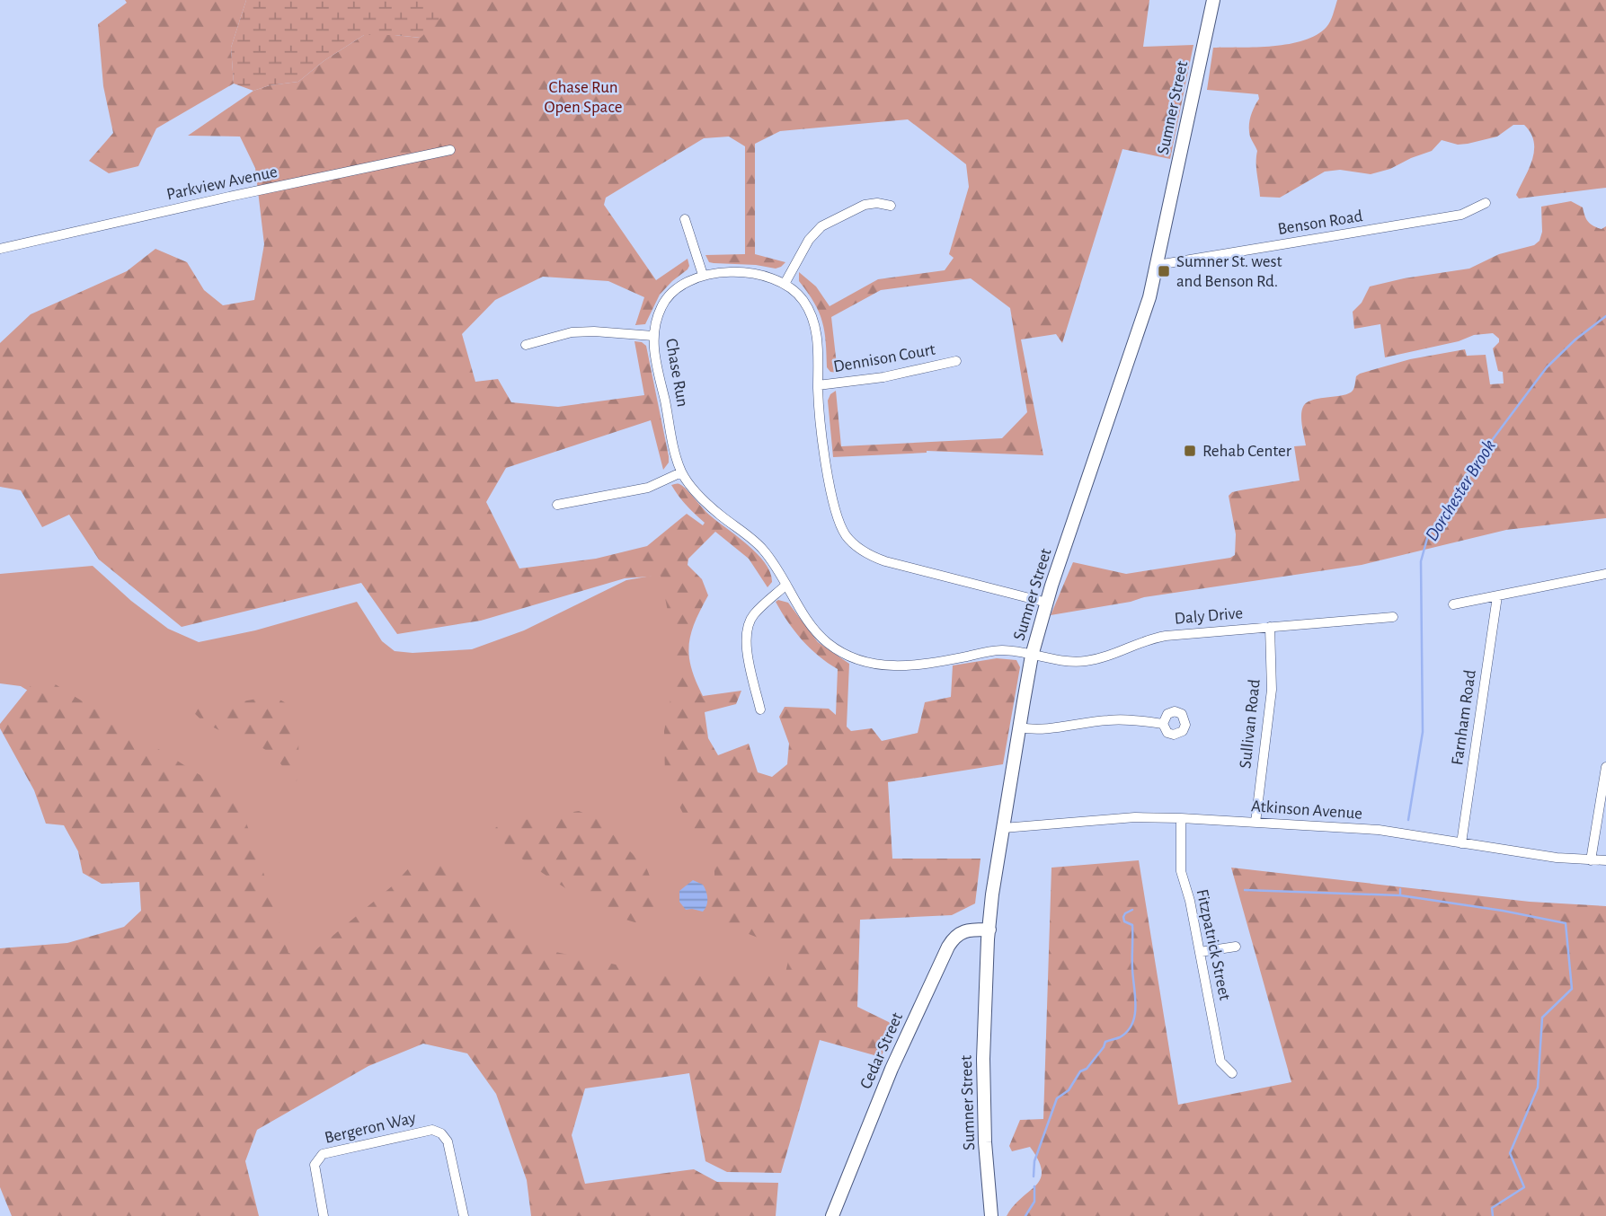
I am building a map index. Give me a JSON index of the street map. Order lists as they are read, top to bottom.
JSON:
{
  "streets": {
    "main road": ["Sumner Street", "Cedar Street"],
    "street": [
      "Parkview Avenue",
      "Benson Road",
      "Dennison Court",
      "Chase Run",
      "Daly Drive",
      "Farnham Road",
      "Sullivan Road",
      "Atkinson Avenue",
      "Fitzpatrick Street",
      "Bergeron Way"
    ]
  },
  "crossings": [
    ["Sumner Street", "Benson Road"],
    ["Sumner Street", "Chase Run"],
    ["Sumner Street", "Daly Drive"],
    ["Sumner Street", "Atkinson Avenue"],
    ["Sumner Street", "Cedar Street"],
    ["Dennison Court", "Chase Run"],
    ["Chase Run", "Daly Drive"],
    ["Daly Drive", "Sullivan Road"],
    ["Farnham Road", "Atkinson Avenue"],
    ["Sullivan Road", "Atkinson Avenue"],
    ["Atkinson Avenue", "Fitzpatrick Street"]
  ],
  "water": ["Dorchester Brook"],
  "parks": ["Chase Run Open Space"],
  "places": {
    "transit": ["Sumner St. west and Benson Rd.", "Rehab Center"]
  }
}
